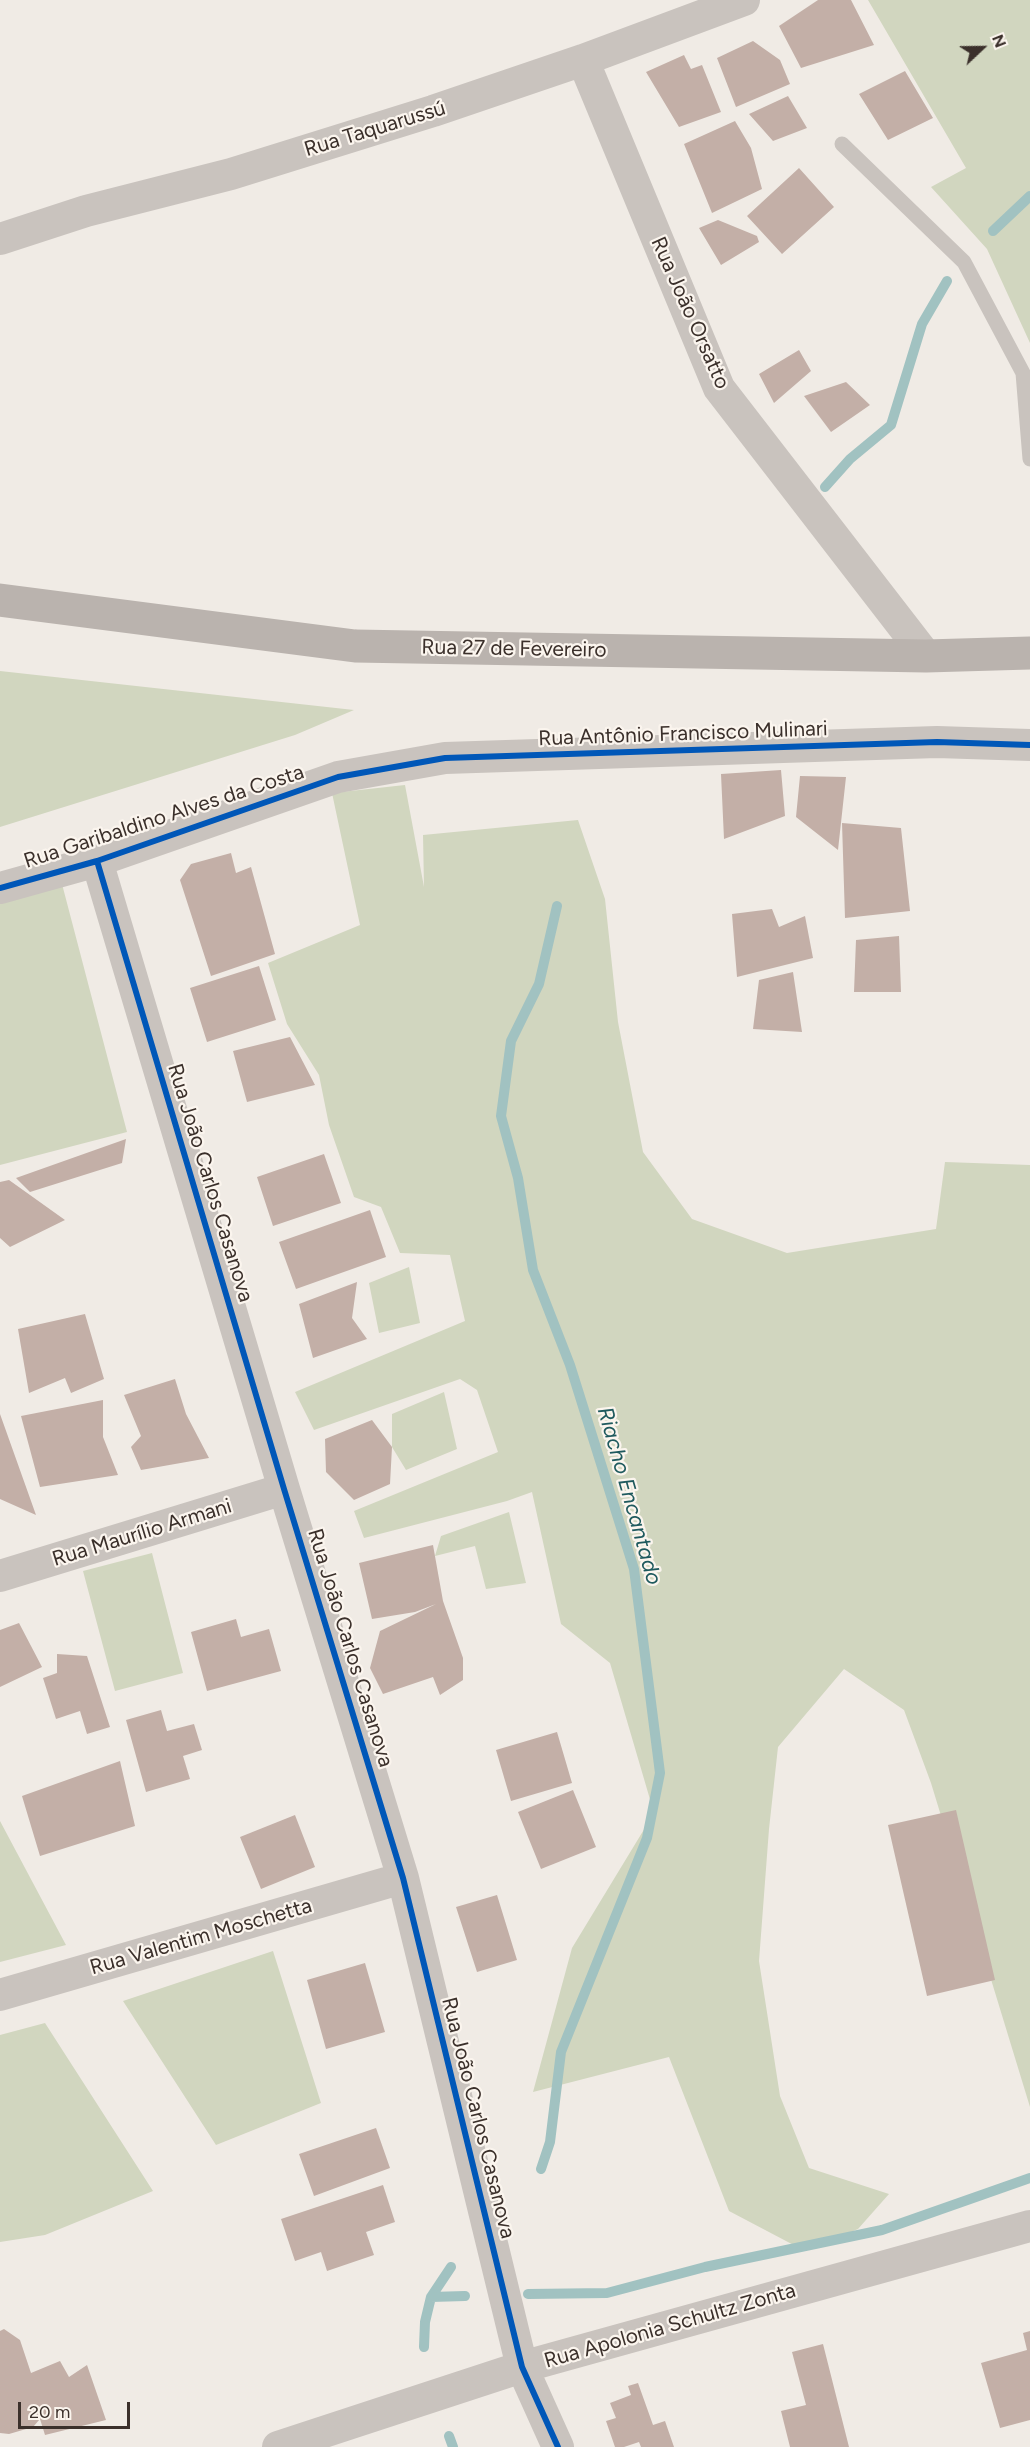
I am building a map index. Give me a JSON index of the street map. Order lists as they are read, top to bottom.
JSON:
{
  "streets": {
    "main road": ["Rua 27 de Fevereiro"],
    "street": [
      "Rua Taquarussú",
      "Rua João Orsatto",
      "Rua Antônio Francisco Mulinari",
      "Rua Garibaldino Alves da Costa",
      "Rua João Carlos Casanova",
      "Rua Maurílio Armani",
      "Rua Valentim Moschetta",
      "Rua Apolonia Schultz Zonta"
    ]
  },
  "crossings": [
    ["Rua Taquarussú", "Rua João Orsatto"],
    ["Rua João Orsatto", "Rua 27 de Fevereiro"],
    ["Rua Antônio Francisco Mulinari", "Rua Garibaldino Alves da Costa"],
    ["Rua Garibaldino Alves da Costa", "Rua João Carlos Casanova"],
    ["Rua João Carlos Casanova", "Rua Maurílio Armani"],
    ["Rua João Carlos Casanova", "Rua Valentim Moschetta"],
    ["Rua João Carlos Casanova", "Rua Apolonia Schultz Zonta"]
  ],
  "water": ["Riacho Encantado"],
  "scale_bar": "20 m",
  "north": "right"
}
